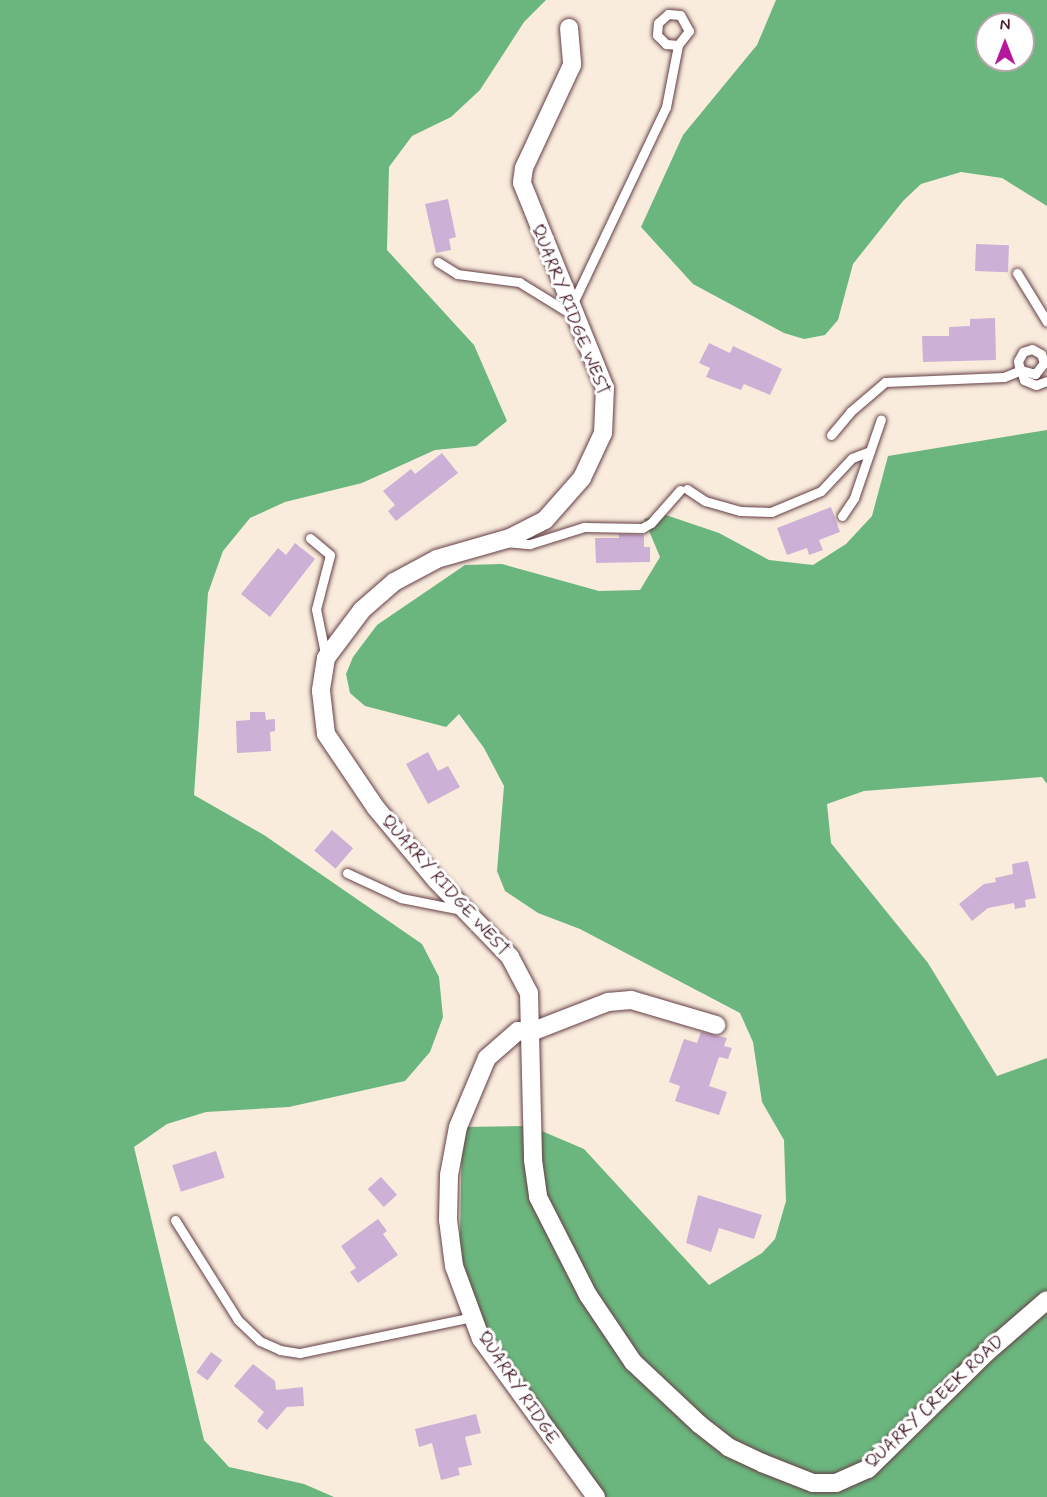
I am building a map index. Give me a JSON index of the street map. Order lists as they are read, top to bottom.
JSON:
{
  "streets": {
    "street": ["QUARRY RIDGE WEST", "QUARRY RIDGE", "QUARRY CREEK ROAD"]
  },
  "crossings": [
    ["QUARRY RIDGE WEST", "QUARRY RIDGE"],
    ["QUARRY RIDGE WEST", "QUARRY CREEK ROAD"],
    ["QUARRY RIDGE", "QUARRY CREEK ROAD"]
  ],
  "north": "top"
}
